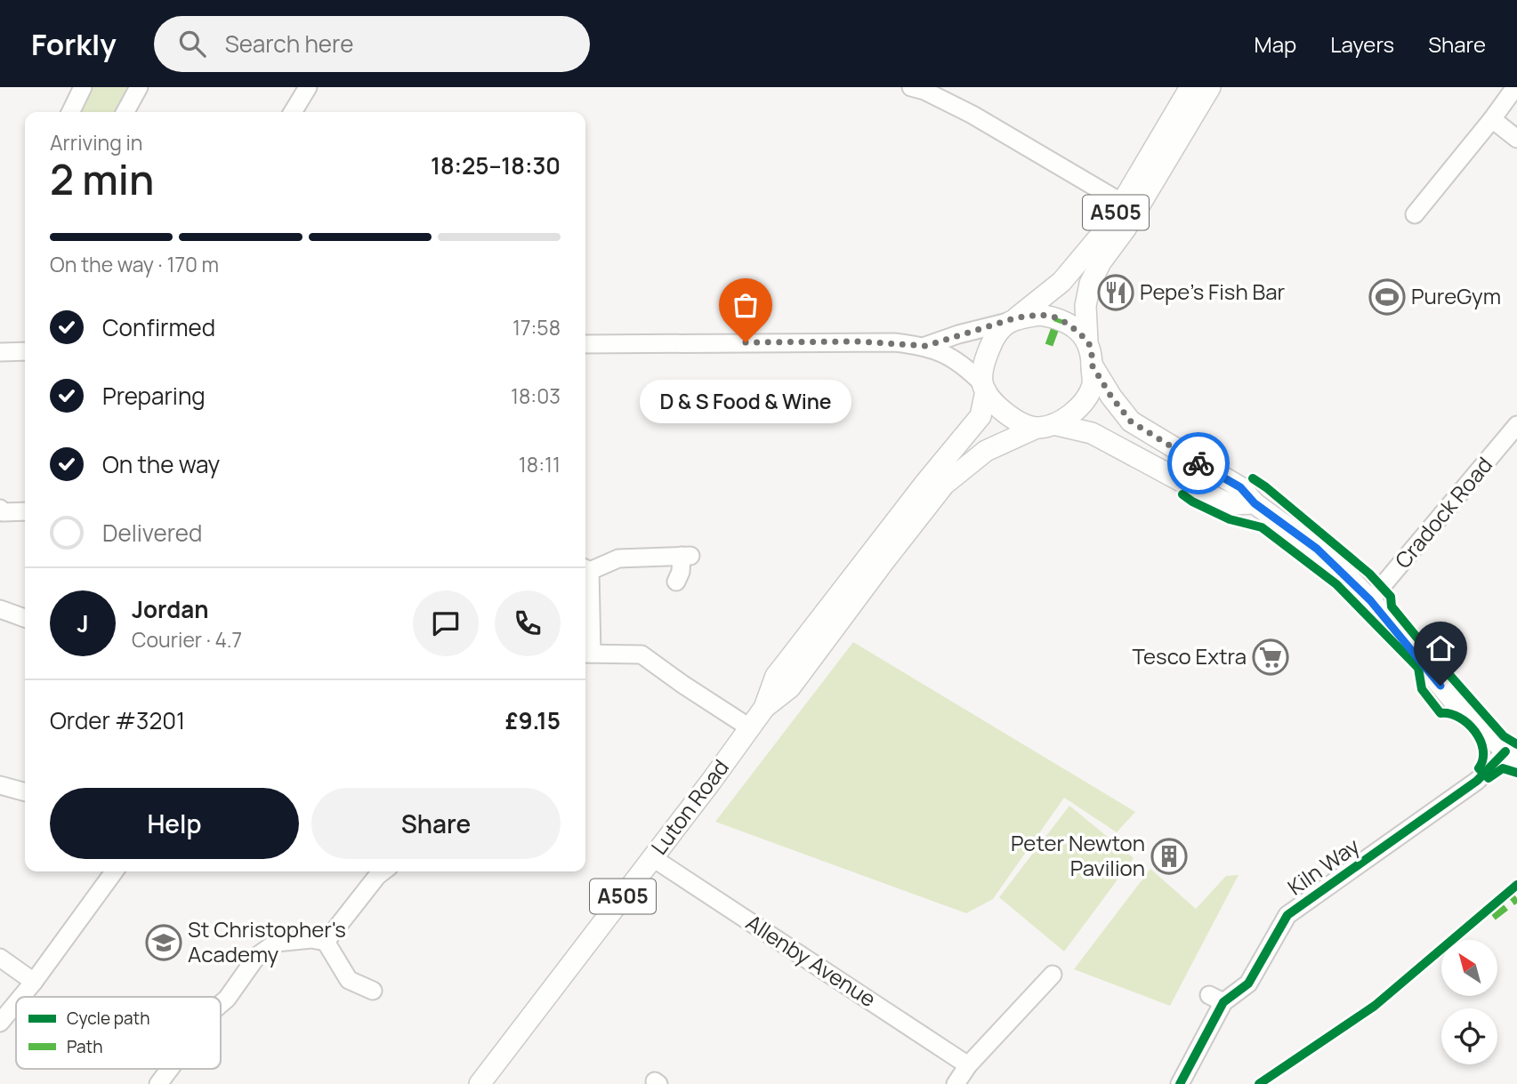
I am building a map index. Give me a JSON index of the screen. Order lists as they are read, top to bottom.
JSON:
{
  "streets": {
    "main road": ["A505", "Luton Road"],
    "street": ["Cradock Road", "Kiln Way", "Allenby Avenue"]
  },
  "crossings": [
    ["A505", "Luton Road"],
    ["Luton Road", "Allenby Avenue"]
  ],
  "places": {
    "restaurant": ["Pepe's Fish Bar"],
    "sports": ["PureGym"],
    "other": ["D & S Food & Wine"],
    "supermarket": ["Tesco Extra"],
    "building": ["Peter Newton Pavilion"],
    "school or university": ["St Christopher's Academy"]
  },
  "legend": ["Cycle path", "Path"],
  "north": "top left",
  "page": {
    "header": "Forkly",
    "search": "Search here",
    "nav": ["Map", "Layers", "Share"],
    "heading": ["2 min", "Arriving in", "18:25–18:30"],
    "panel": [
      "Jordan",
      "Courier · 4.7",
      "Order #3201",
      "£9.15"
    ],
    "bar": "On the way · 170 m",
    "list": [
      ["Confirmed", "17:58"],
      ["Preparing", "18:03"],
      ["On the way", "18:11"],
      "Delivered"
    ],
    "bubble": "D & S Food & Wine",
    "round": "J",
    "buttons": ["Help", "Share"]
  }
}
